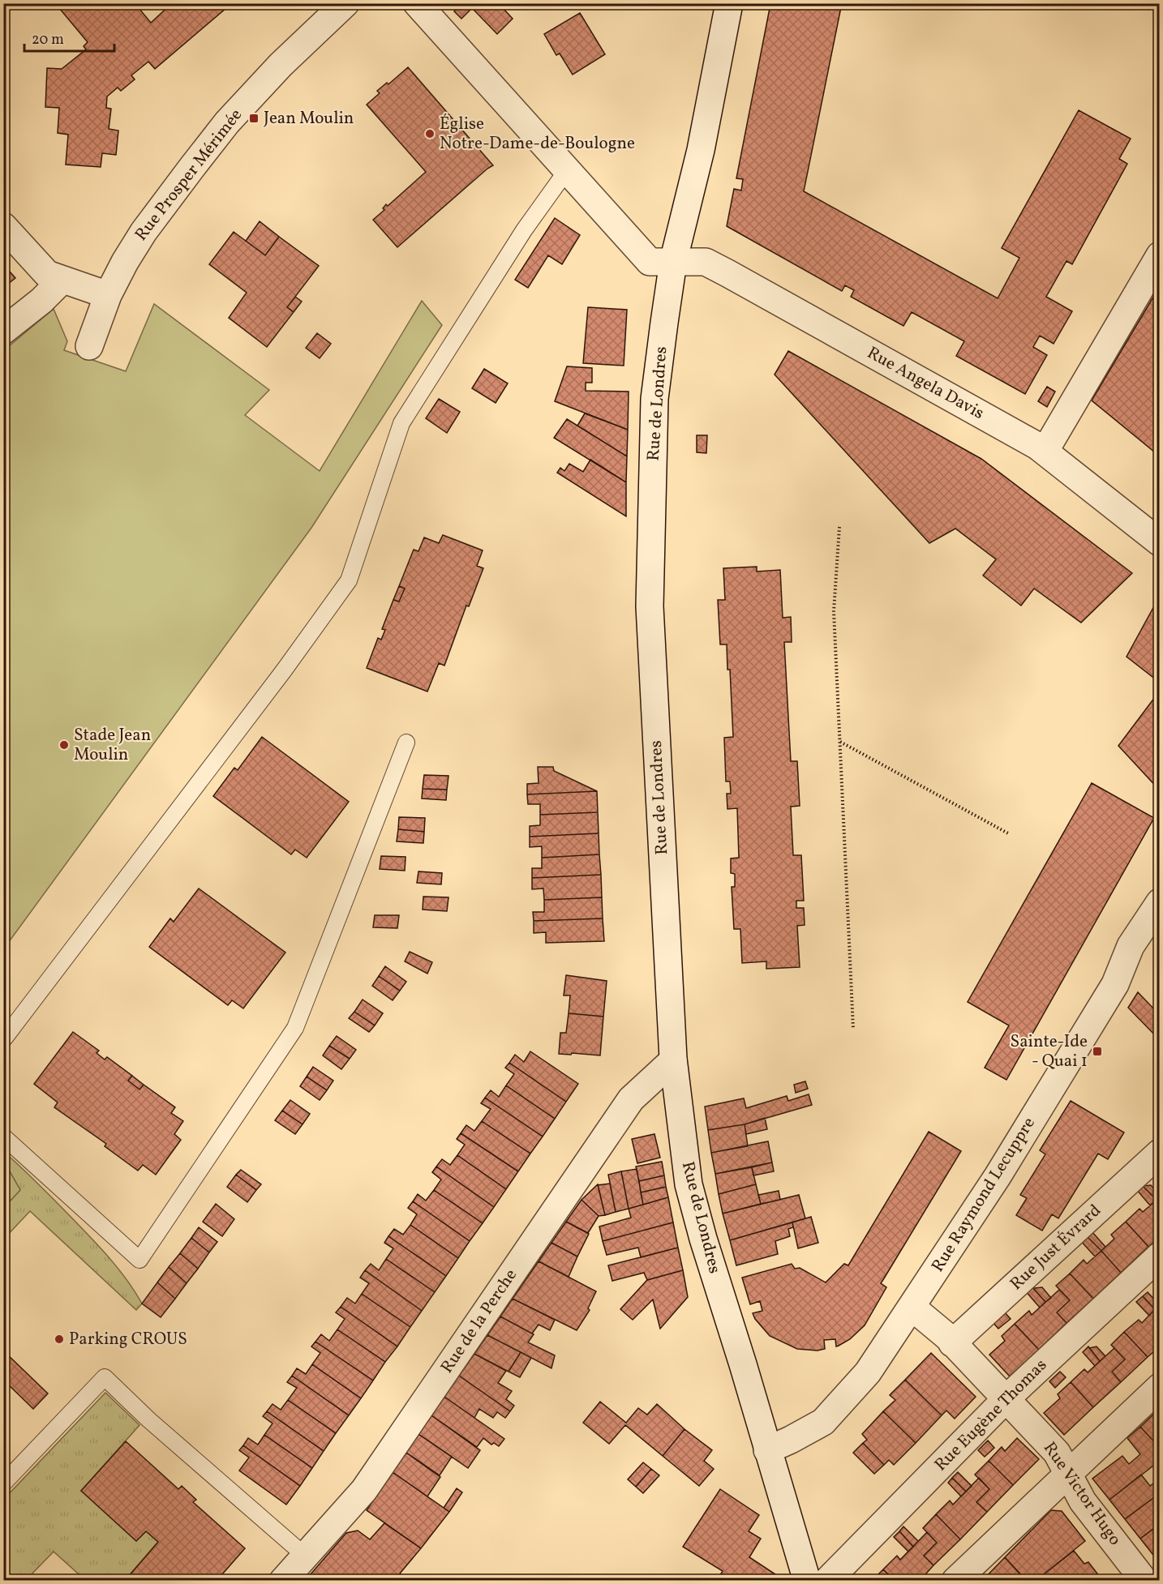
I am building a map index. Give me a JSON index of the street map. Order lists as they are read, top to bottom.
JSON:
{
  "streets": {
    "street": [
      "Rue Prosper Mérimée",
      "Rue Angela Davis",
      "Rue de Londres",
      "Rue Raymond Lecuppre",
      "Rue Just Évrard",
      "Rue de la Perche",
      "Rue Eugène Thomas",
      "Rue Victor Hugo"
    ]
  },
  "crossings": [
    ["Rue Angela Davis", "Rue de Londres"],
    ["Rue de Londres", "Rue Raymond Lecuppre"],
    ["Rue de Londres", "Rue de la Perche"],
    ["Rue Raymond Lecuppre", "Rue Victor Hugo"],
    ["Rue Just Évrard", "Rue Victor Hugo"],
    ["Rue Eugène Thomas", "Rue Victor Hugo"]
  ],
  "places": {
    "transit": ["Jean Moulin", "Sainte-Ide - Quai 1"],
    "other": ["Église Notre-Dame-de-Boulogne", "Stade Jean Moulin", "Parking CROUS"]
  },
  "scale_bar": "20 m"
}
